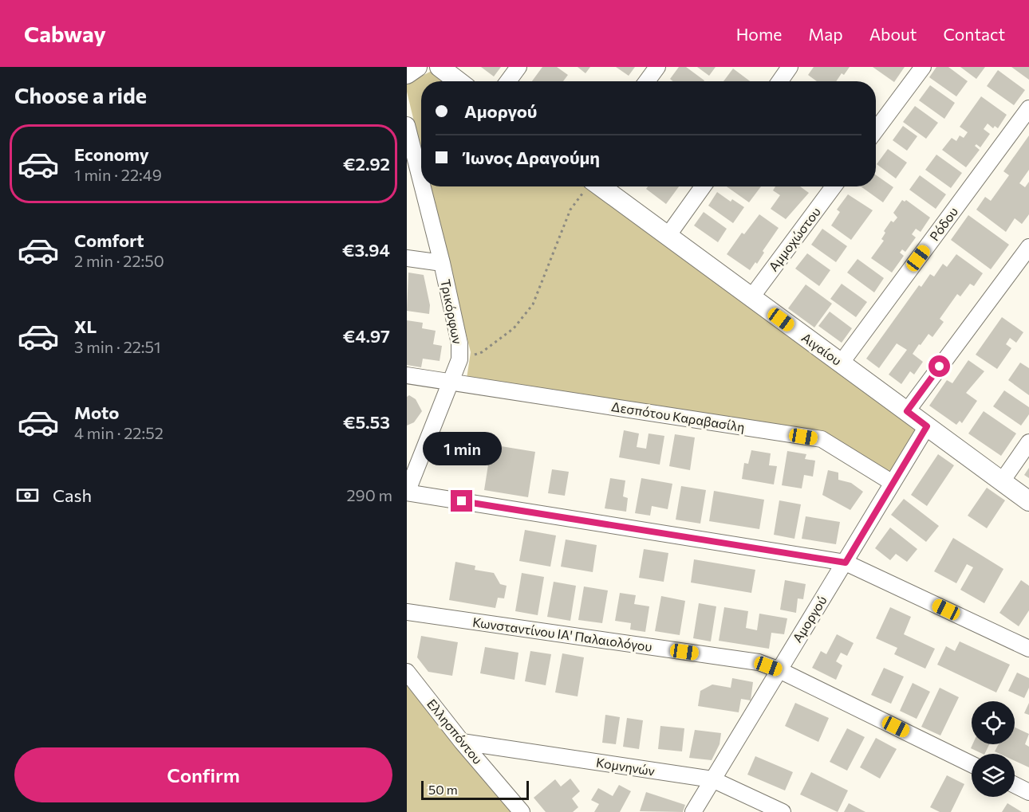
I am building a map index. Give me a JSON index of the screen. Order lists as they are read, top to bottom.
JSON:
{
  "streets": {
    "street": [
      "Ρόδου",
      "Αμμοχώστου",
      "Τρικόρφων",
      "Αιγαίου",
      "Δεσπότου Καραβασίλη",
      "Αμοργού",
      "Κωνσταντίνου ΙΑ' Παλαιολόγου",
      "Ελλησπόντου",
      "Κοµνηνών"
    ]
  },
  "crossings": [
    ["Ρόδου", "Αιγαίου"],
    ["Αμμοχώστου", "Αιγαίου"],
    ["Τρικόρφων", "Δεσπότου Καραβασίλη"],
    ["Αιγαίου", "Αμοργού"],
    ["Δεσπότου Καραβασίλη", "Αμοργού"],
    ["Αμοργού", "Κωνσταντίνου ΙΑ' Παλαιολόγου"],
    ["Αμοργού", "Κοµνηνών"],
    ["Ελλησπόντου", "Κοµνηνών"]
  ],
  "scale_bar": "50 m",
  "page": {
    "header": "Cabway",
    "nav": [
      "Home",
      "Map",
      "About",
      "Contact"
    ],
    "heading": "Choose a ride",
    "banner": ["Αμοργού", "Ίωνος Δραγούμη"],
    "list": [
      {
        "name": "Economy",
        "note": "1 min · 22:49",
        "value": "€2.92"
      },
      {
        "name": "Comfort",
        "note": "2 min · 22:50",
        "value": "€3.94"
      },
      {
        "name": "XL",
        "note": "3 min · 22:51",
        "value": "€4.97"
      },
      {
        "name": "Moto",
        "note": "4 min · 22:52",
        "value": "€5.53"
      }
    ],
    "bubble": "1 min",
    "pay": ["Cash", "290 m"],
    "buttons": "Confirm",
    "scale": "50 m"
  }
}
